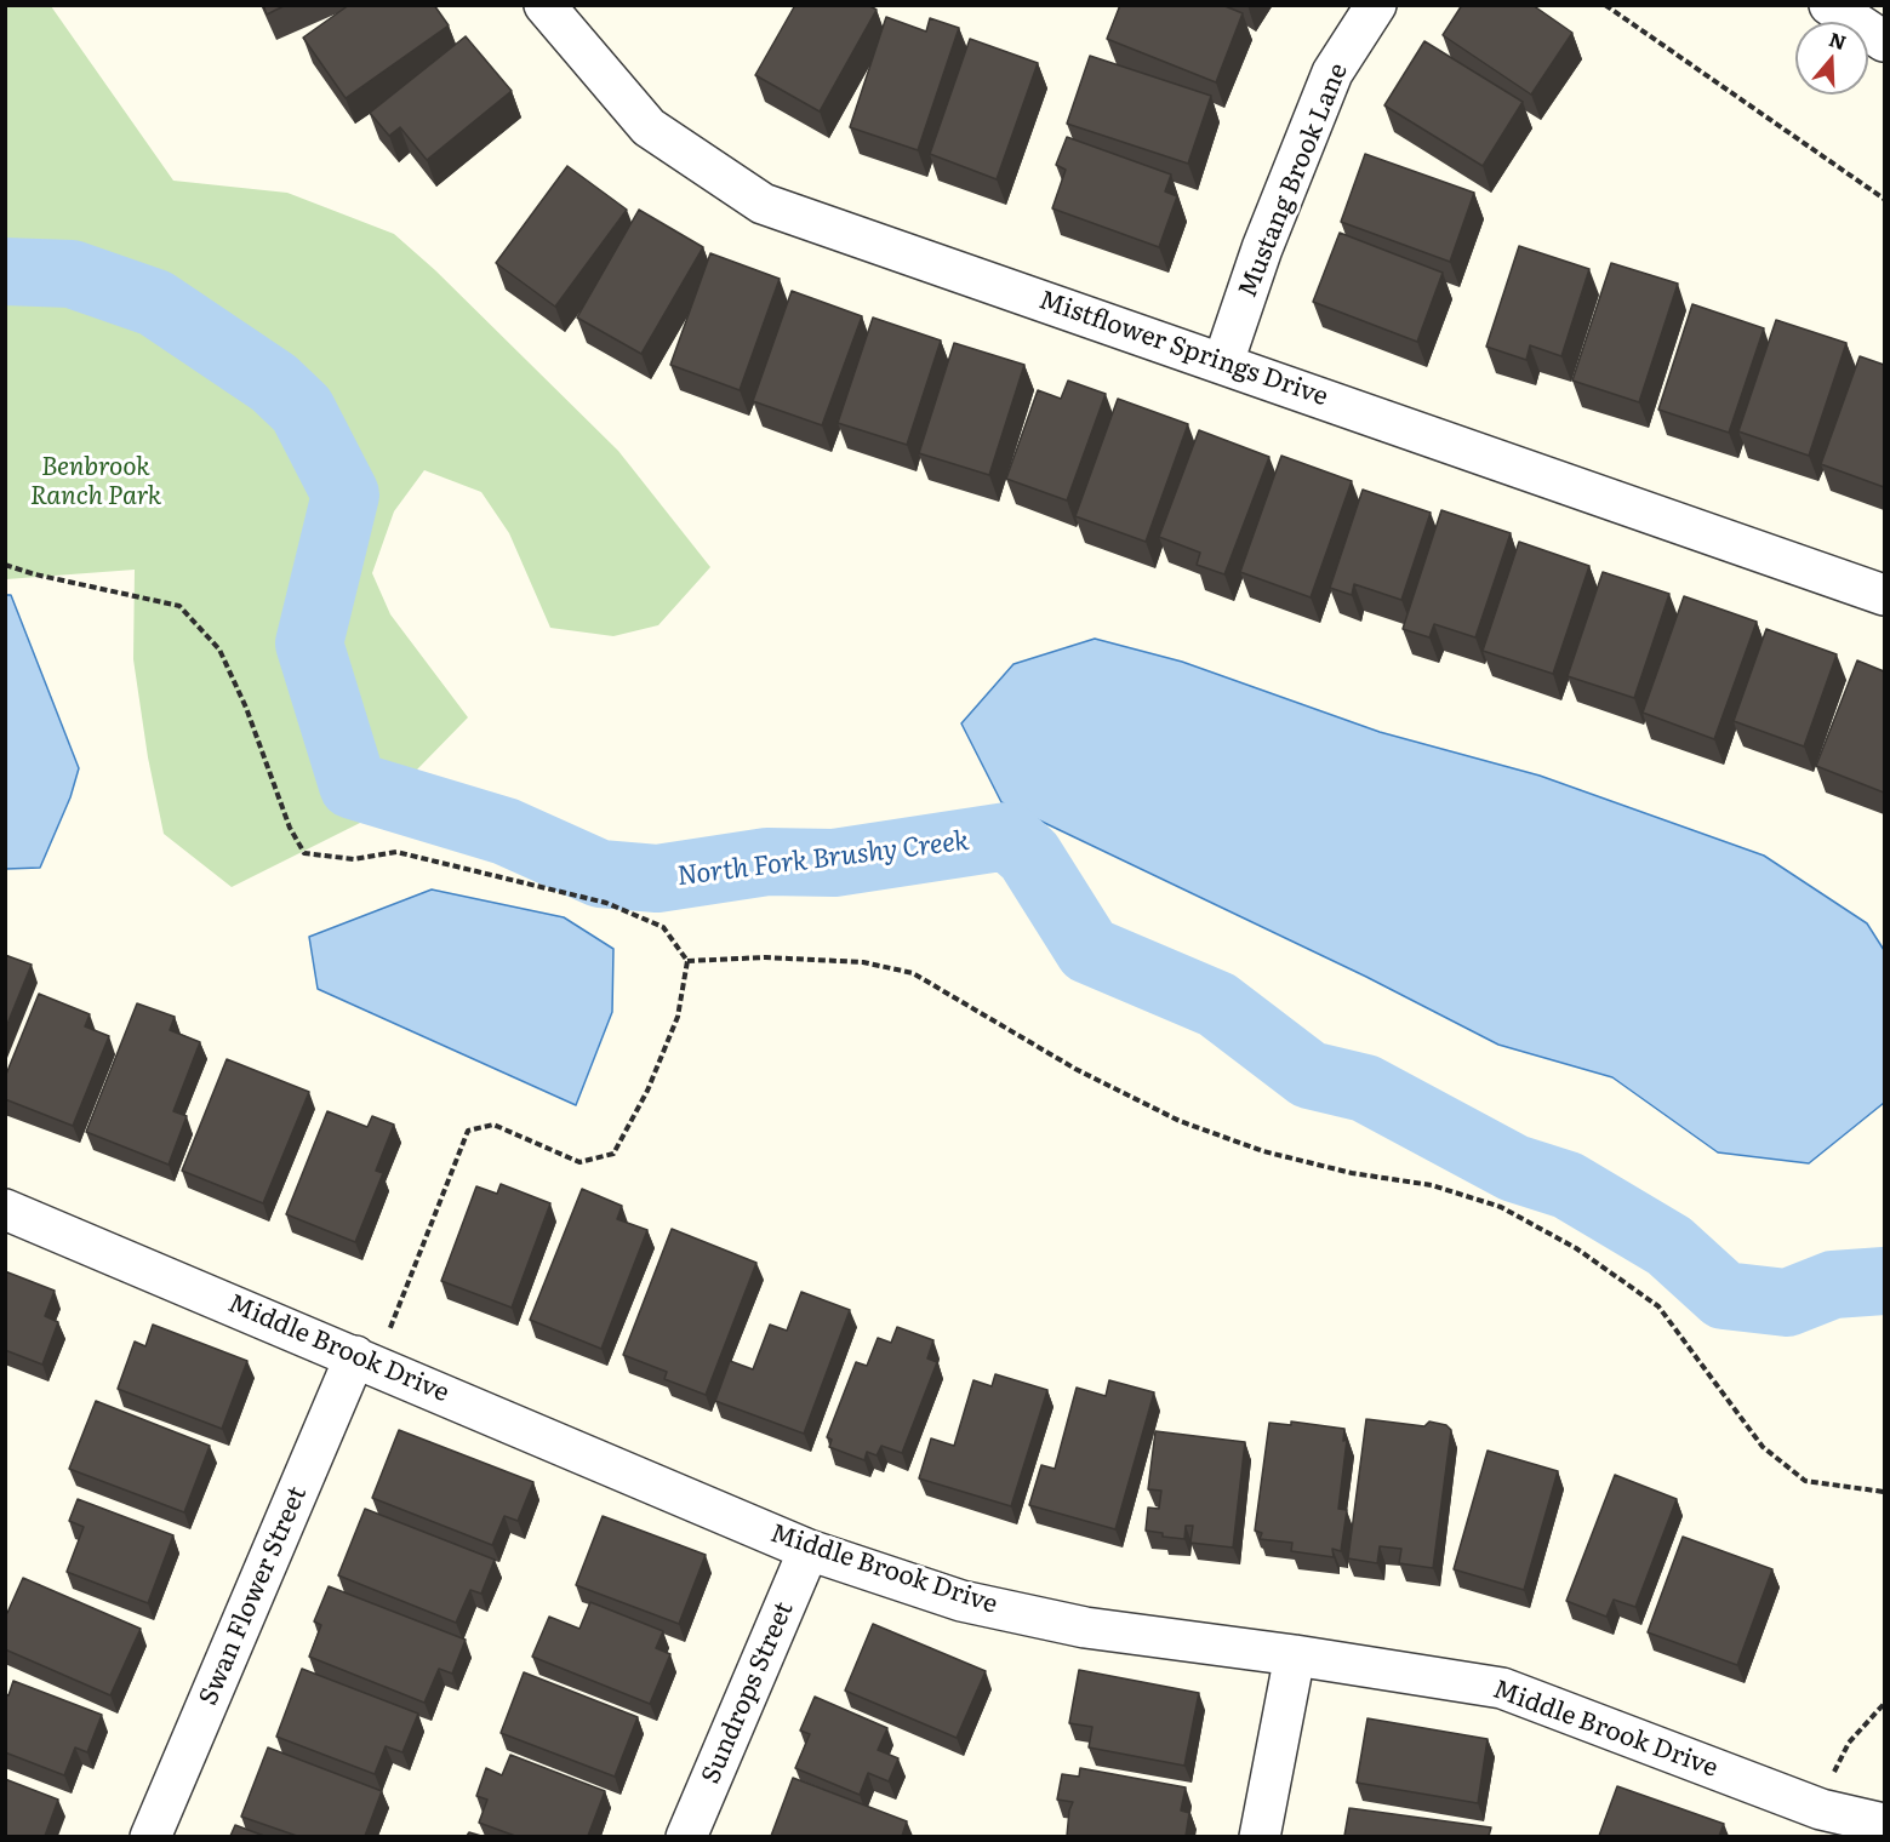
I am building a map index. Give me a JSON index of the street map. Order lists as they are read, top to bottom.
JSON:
{
  "streets": {
    "street": [
      "Mustang Brook Lane",
      "Mistflower Springs Drive",
      "Middle Brook Drive",
      "Swan Flower Street",
      "Sundrops Street"
    ]
  },
  "crossings": [
    ["Mustang Brook Lane", "Mistflower Springs Drive"],
    ["Middle Brook Drive", "Swan Flower Street"],
    ["Middle Brook Drive", "Sundrops Street"]
  ],
  "water": ["North Fork Brushy Creek"],
  "parks": ["Benbrook Ranch Park"],
  "north": "top"
}
